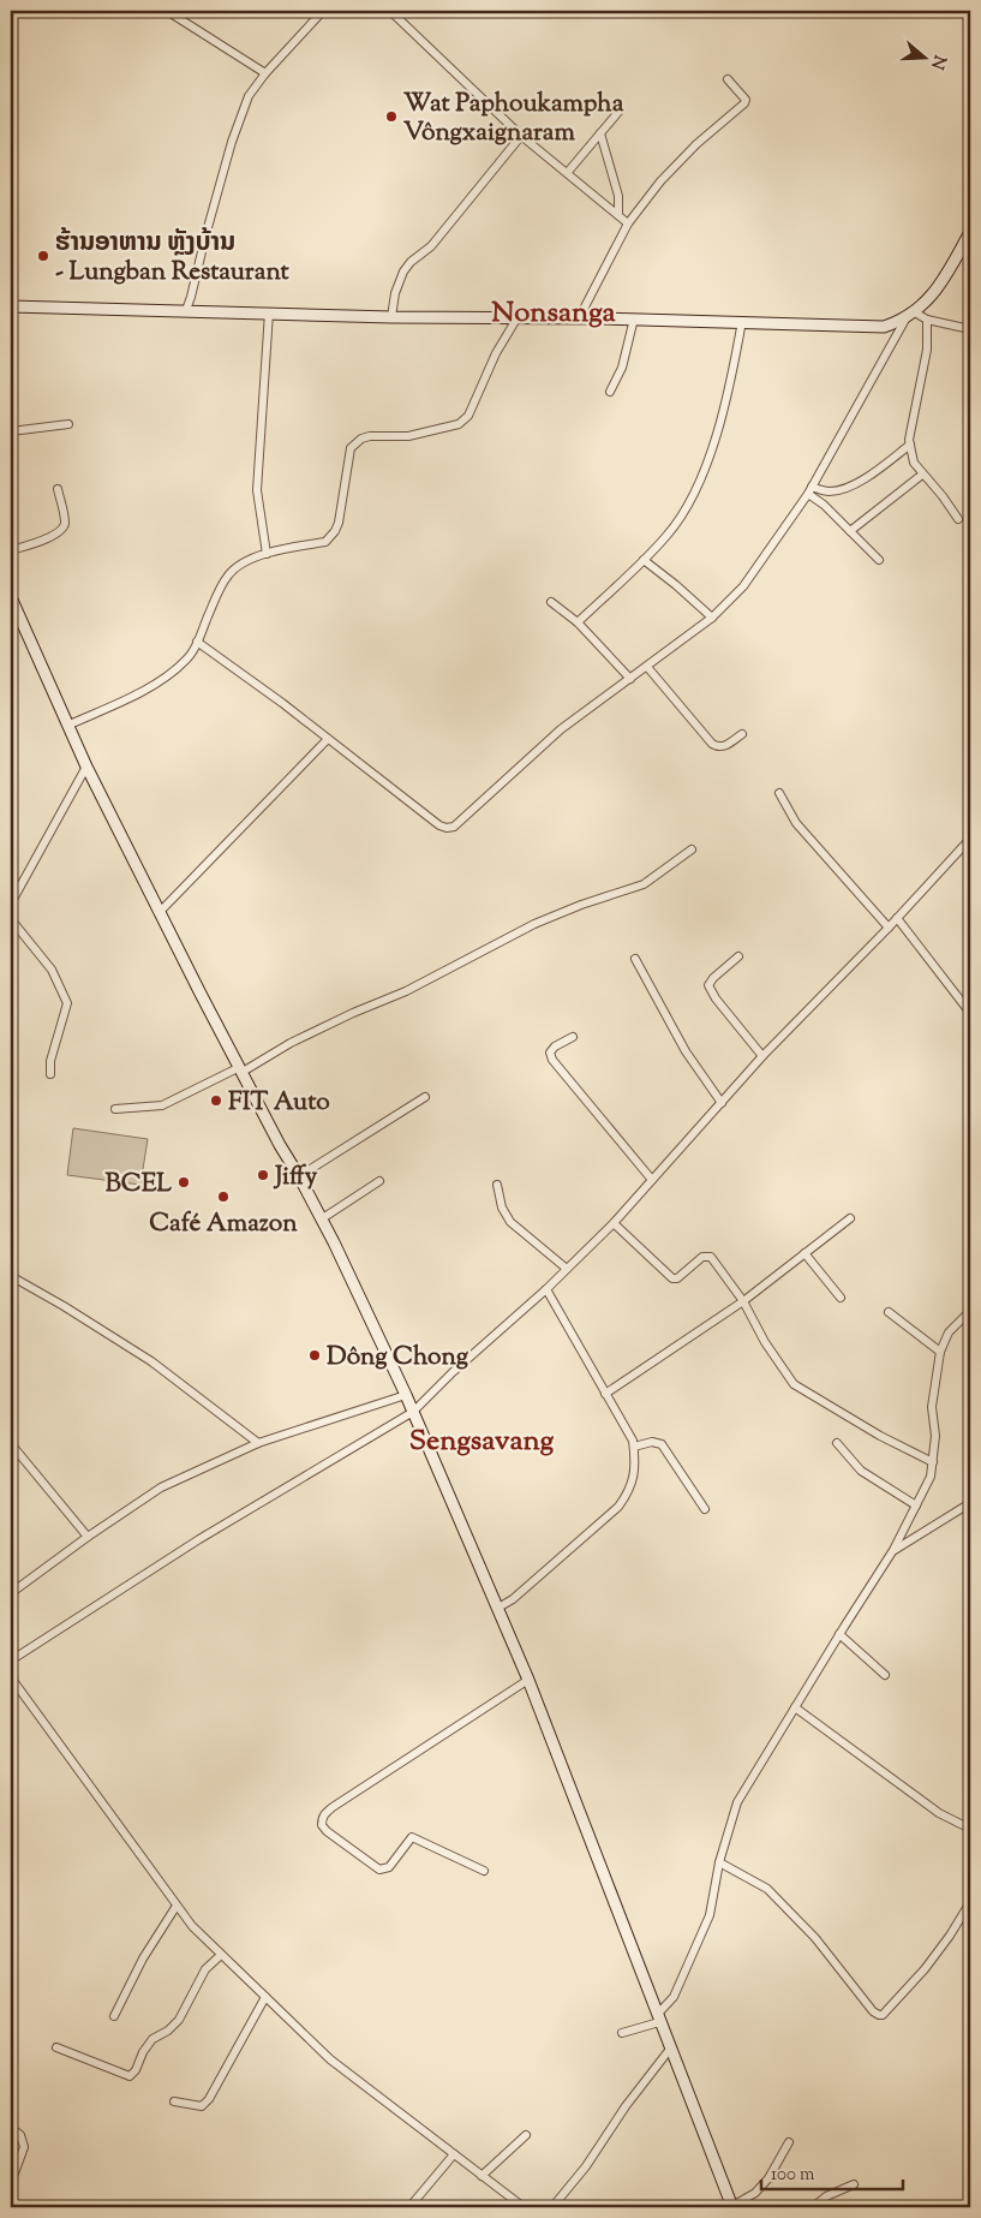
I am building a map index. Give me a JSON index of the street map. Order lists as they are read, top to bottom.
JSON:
{
  "districts": ["Nonsanga", "Sengsavang"],
  "places": [
    "Wat Paphoukampha Vôngxaignaram",
    "ຮ້ານອາຫານ ຫຼັງບ້ານ - Lungban Restaurant",
    "FIT Auto",
    "Jiffy",
    "BCEL",
    "Café Amazon",
    "Dông Chong"
  ],
  "scale_bar": "100 m",
  "north": "right"
}
